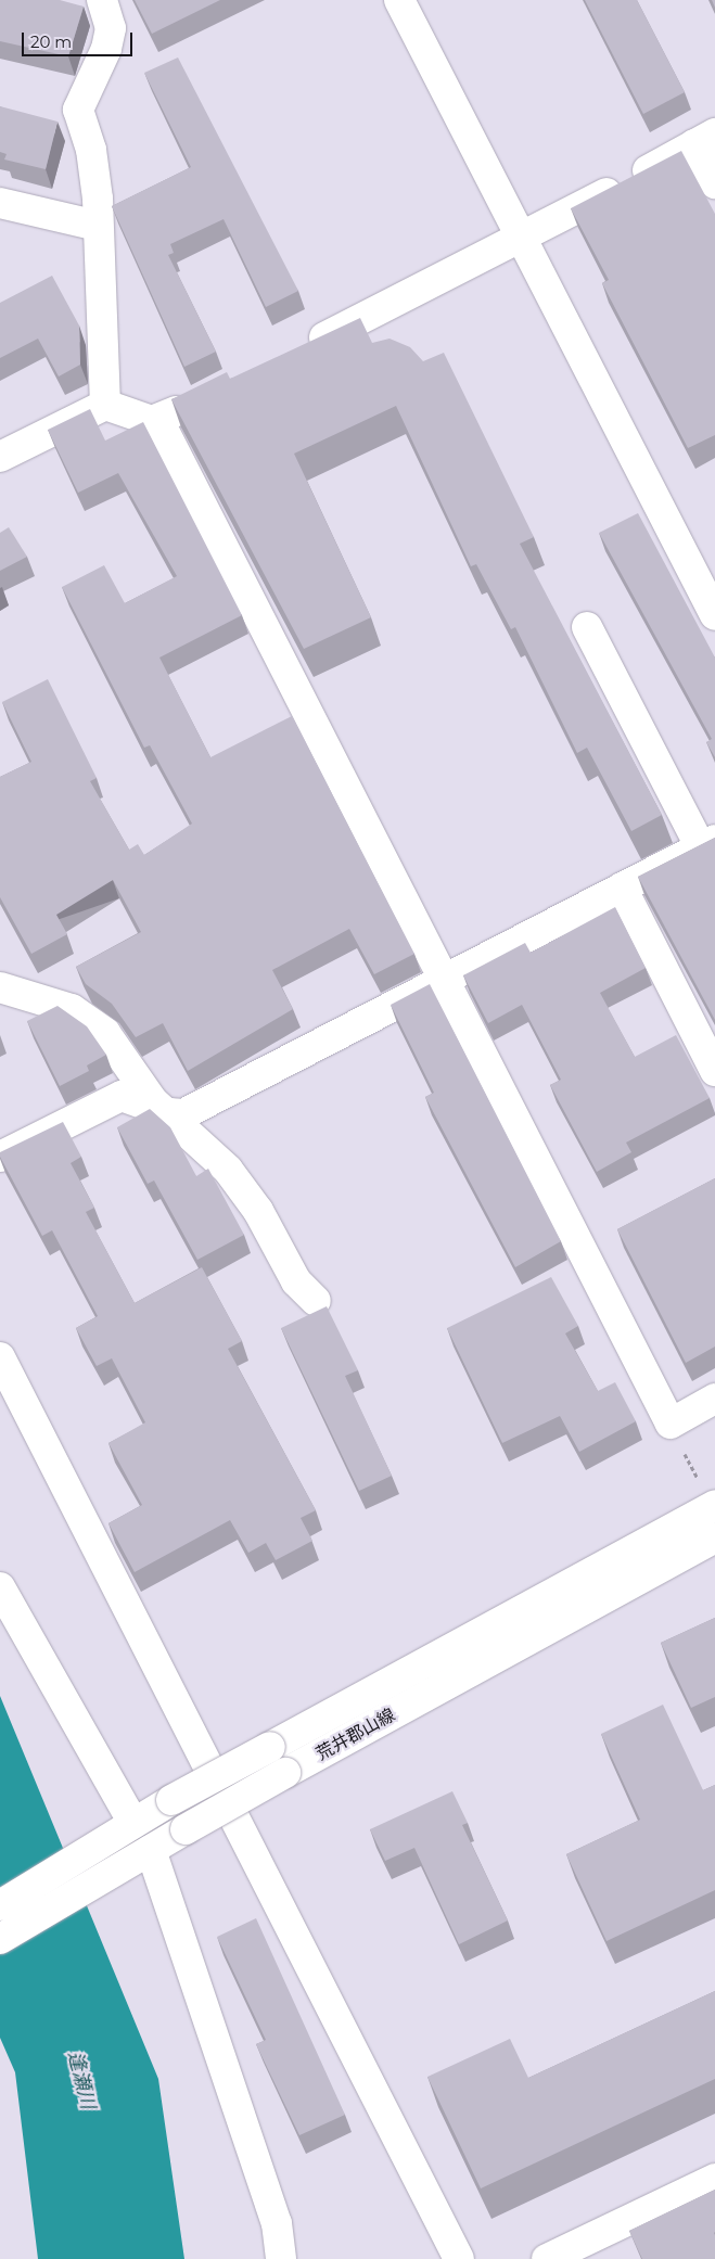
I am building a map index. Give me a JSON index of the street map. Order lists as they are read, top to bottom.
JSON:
{
  "streets": {
    "street": ["荒井郡山線"]
  },
  "water": ["逢瀬川"],
  "scale_bar": "20 m"
}
